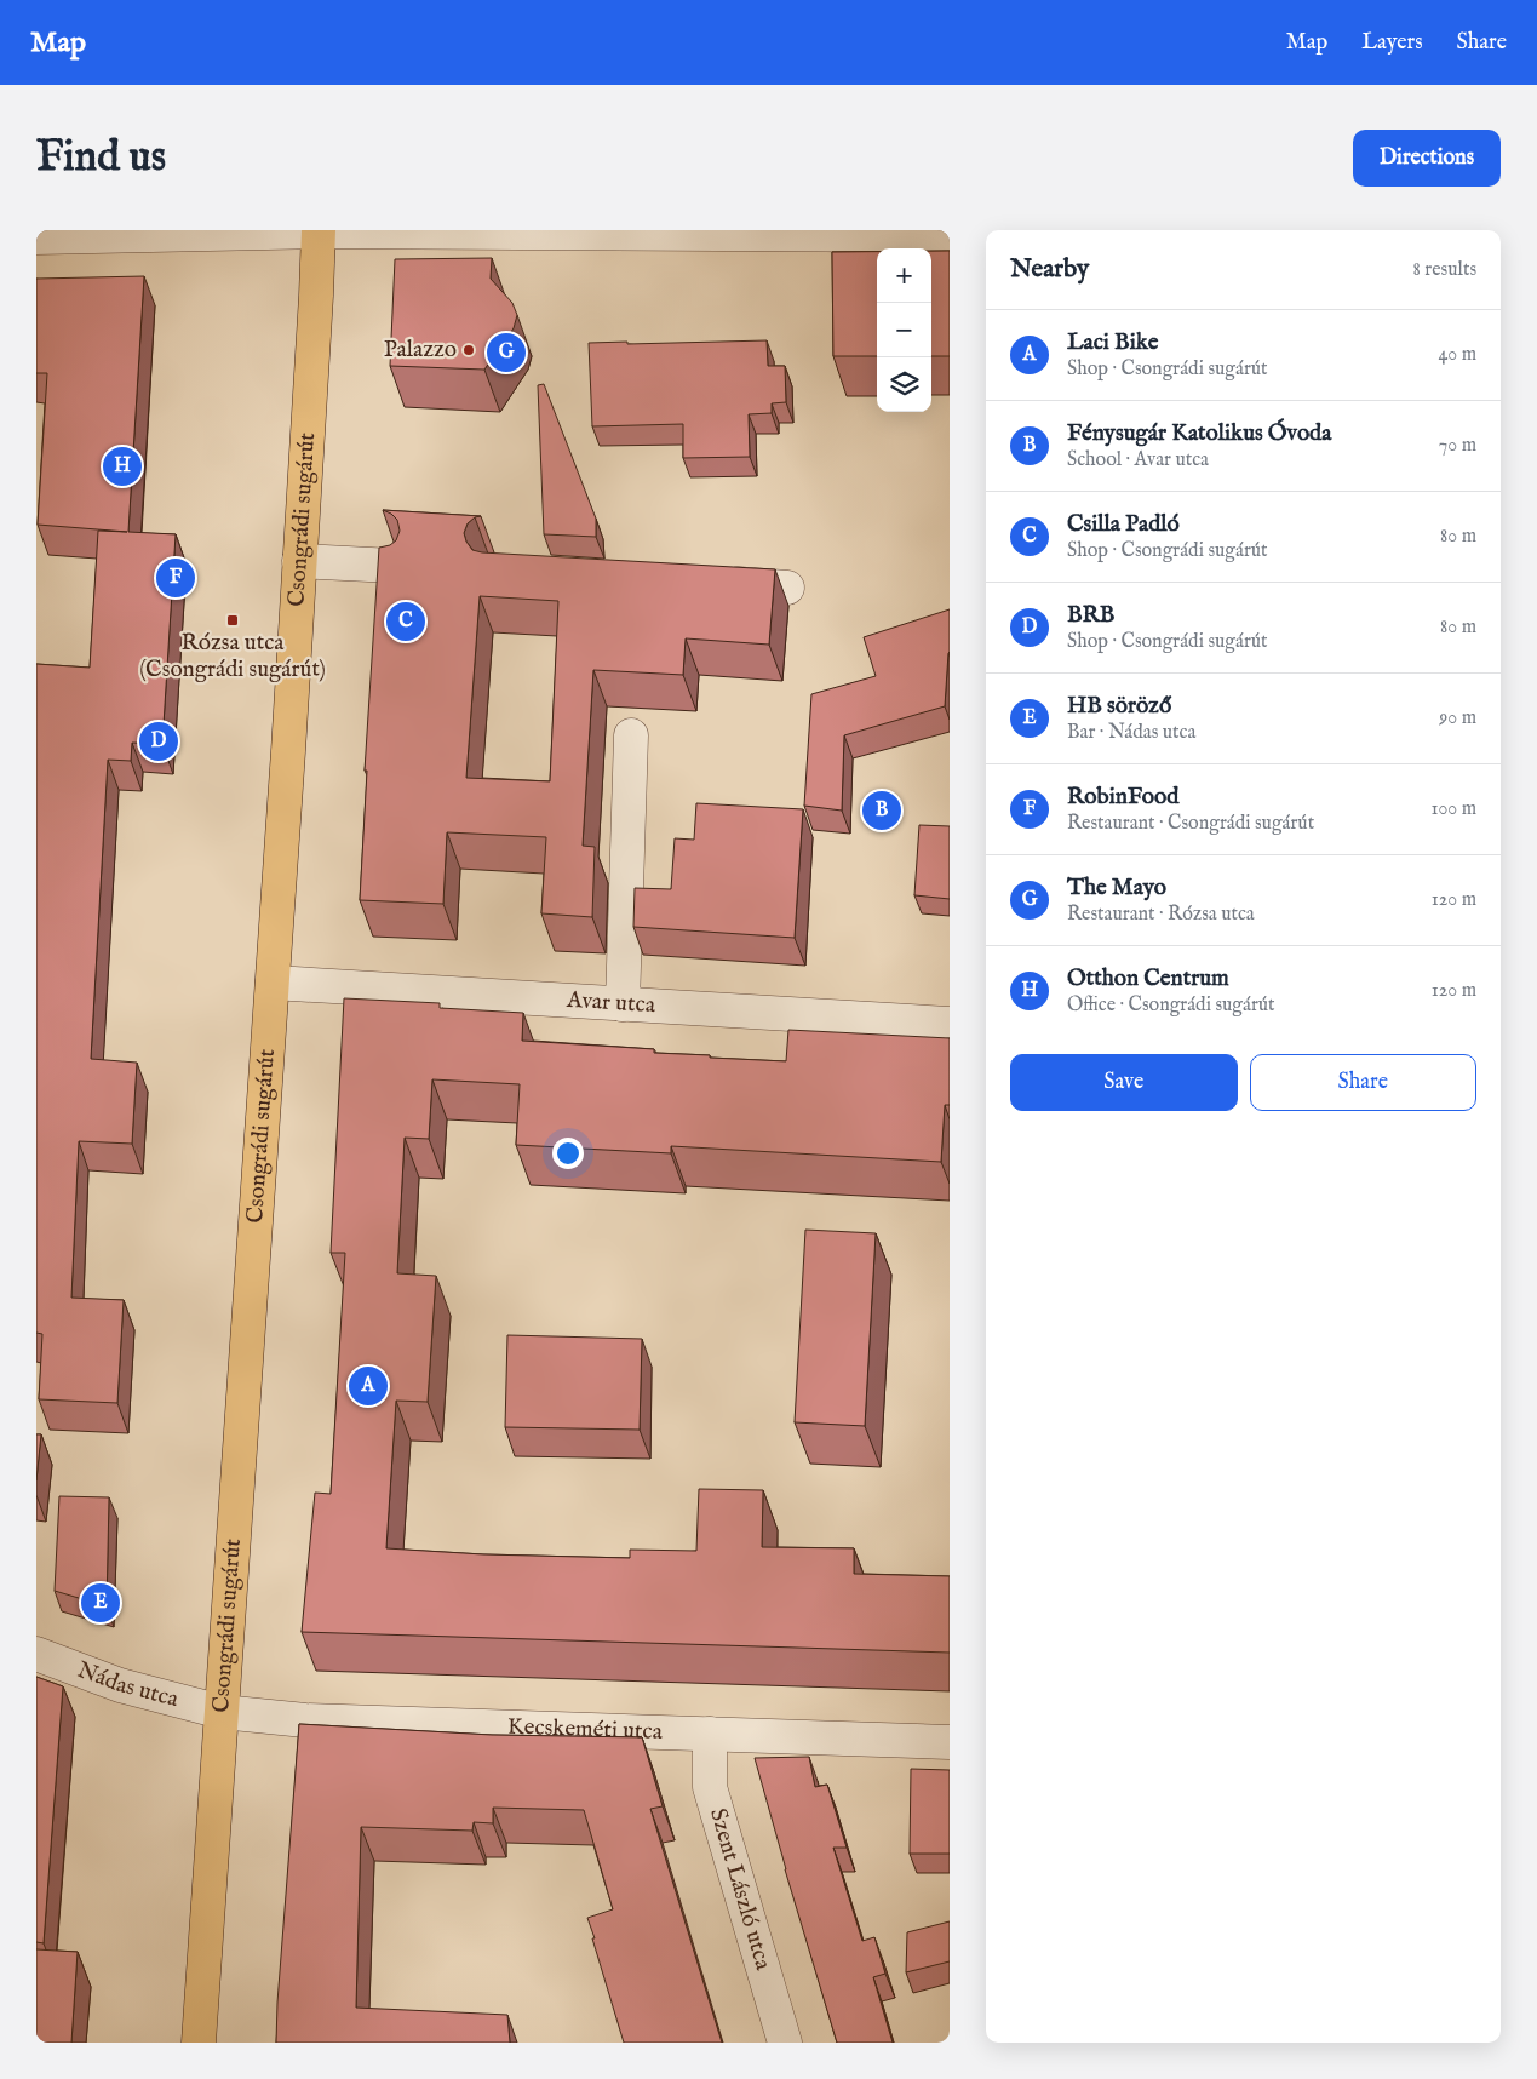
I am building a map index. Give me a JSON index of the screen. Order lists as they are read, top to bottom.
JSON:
{
  "streets": {
    "main road": ["Csongrádi sugárút"],
    "street": [
      "Avar utca",
      "Nádas utca",
      "Kecskeméti utca",
      "Szent László utca"
    ]
  },
  "crossings": [
    ["Csongrádi sugárút", "Avar utca"],
    ["Csongrádi sugárút", "Nádas utca"],
    ["Csongrádi sugárút", "Kecskeméti utca"],
    ["Nádas utca", "Kecskeméti utca"],
    ["Kecskeméti utca", "Szent László utca"]
  ],
  "places": {
    "other": ["Palazzo"],
    "transit": ["Rózsa utca (Csongrádi sugárút)"]
  },
  "page": {
    "header": "Map",
    "nav": ["Map", "Layers", "Share"],
    "buttons": [
      "Directions",
      ["Save", "Share"]
    ],
    "title": "Find us",
    "heading": ["Nearby", "8 results"],
    "map_buttons": ["+", "−"],
    "list": [
      {
        "mark": "A",
        "name": "Laci Bike",
        "note": "Shop · Csongrádi sugárút",
        "value": "40 m"
      },
      {
        "mark": "B",
        "name": "Fénysugár Katolikus Óvoda",
        "note": "School · Avar utca",
        "value": "70 m"
      },
      {
        "mark": "C",
        "name": "Csilla Padló",
        "note": "Shop · Csongrádi sugárút",
        "value": "80 m"
      },
      {
        "mark": "D",
        "name": "BRB",
        "note": "Shop · Csongrádi sugárút",
        "value": "80 m"
      },
      {
        "mark": "E",
        "name": "HB söröző",
        "note": "Bar · Nádas utca",
        "value": "90 m"
      },
      {
        "mark": "F",
        "name": "RobinFood",
        "note": "Restaurant · Csongrádi sugárút",
        "value": "100 m"
      },
      {
        "mark": "G",
        "name": "The Mayo",
        "note": "Restaurant · Rózsa utca",
        "value": "120 m"
      },
      {
        "mark": "H",
        "name": "Otthon Centrum",
        "note": "Office · Csongrádi sugárút",
        "value": "120 m"
      }
    ],
    "pins": [
      "G",
      "H",
      "F",
      "C",
      "D",
      "B",
      "A",
      "E"
    ]
  }
}
